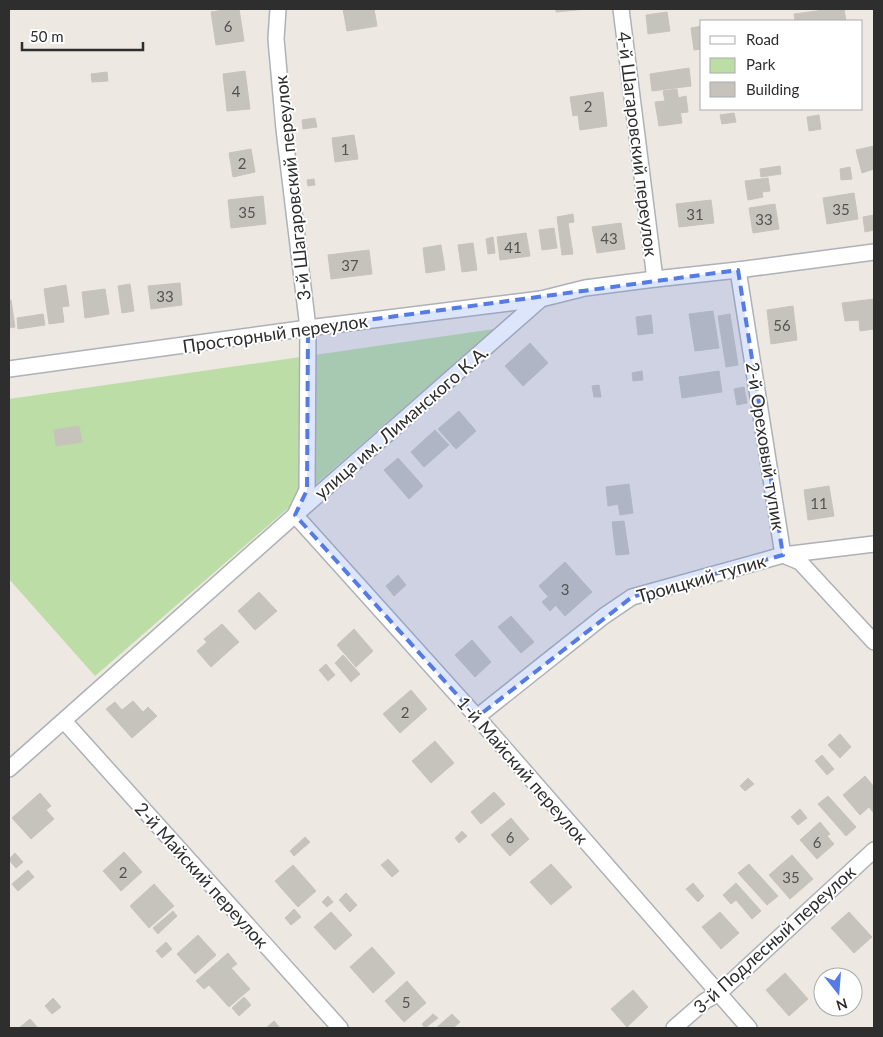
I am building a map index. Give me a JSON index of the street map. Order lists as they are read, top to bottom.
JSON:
{
  "streets": {
    "street": [
      "4-й Шагаровский переулок",
      "3-й Шагаровский переулок",
      "Просторный переулок",
      "улица им. Лиманского К.А.",
      "2-й Ореховый тупик",
      "Троицкий тупик",
      "1-й Майский переулок",
      "2-й Майский переулок",
      "3-й Подлесный переулок"
    ]
  },
  "crossings": [
    ["4-й Шагаровский переулок", "улица им. Лиманского К.А."],
    ["3-й Шагаровский переулок", "Просторный переулок"],
    ["3-й Шагаровский переулок", "улица им. Лиманского К.А."],
    ["3-й Шагаровский переулок", "1-й Майский переулок"],
    ["Просторный переулок", "улица им. Лиманского К.А."],
    ["улица им. Лиманского К.А.", "2-й Ореховый тупик"],
    ["улица им. Лиманского К.А.", "1-й Майский переулок"],
    ["улица им. Лиманского К.А.", "2-й Майский переулок"],
    ["2-й Ореховый тупик", "Троицкий тупик"],
    ["Троицкий тупик", "1-й Майский переулок"],
    ["1-й Майский переулок", "3-й Подлесный переулок"]
  ],
  "house_numbers": [
    "6",
    "4",
    "2",
    "1",
    "2",
    "35",
    "35",
    "31",
    "33",
    "43",
    "41",
    "37",
    "33",
    "56",
    "11",
    "3",
    "2",
    "6",
    "6",
    "2",
    "35",
    "5"
  ],
  "legend": ["Road", "Park", "Building"],
  "scale_bar": "50 m",
  "north": "bottom"
}
